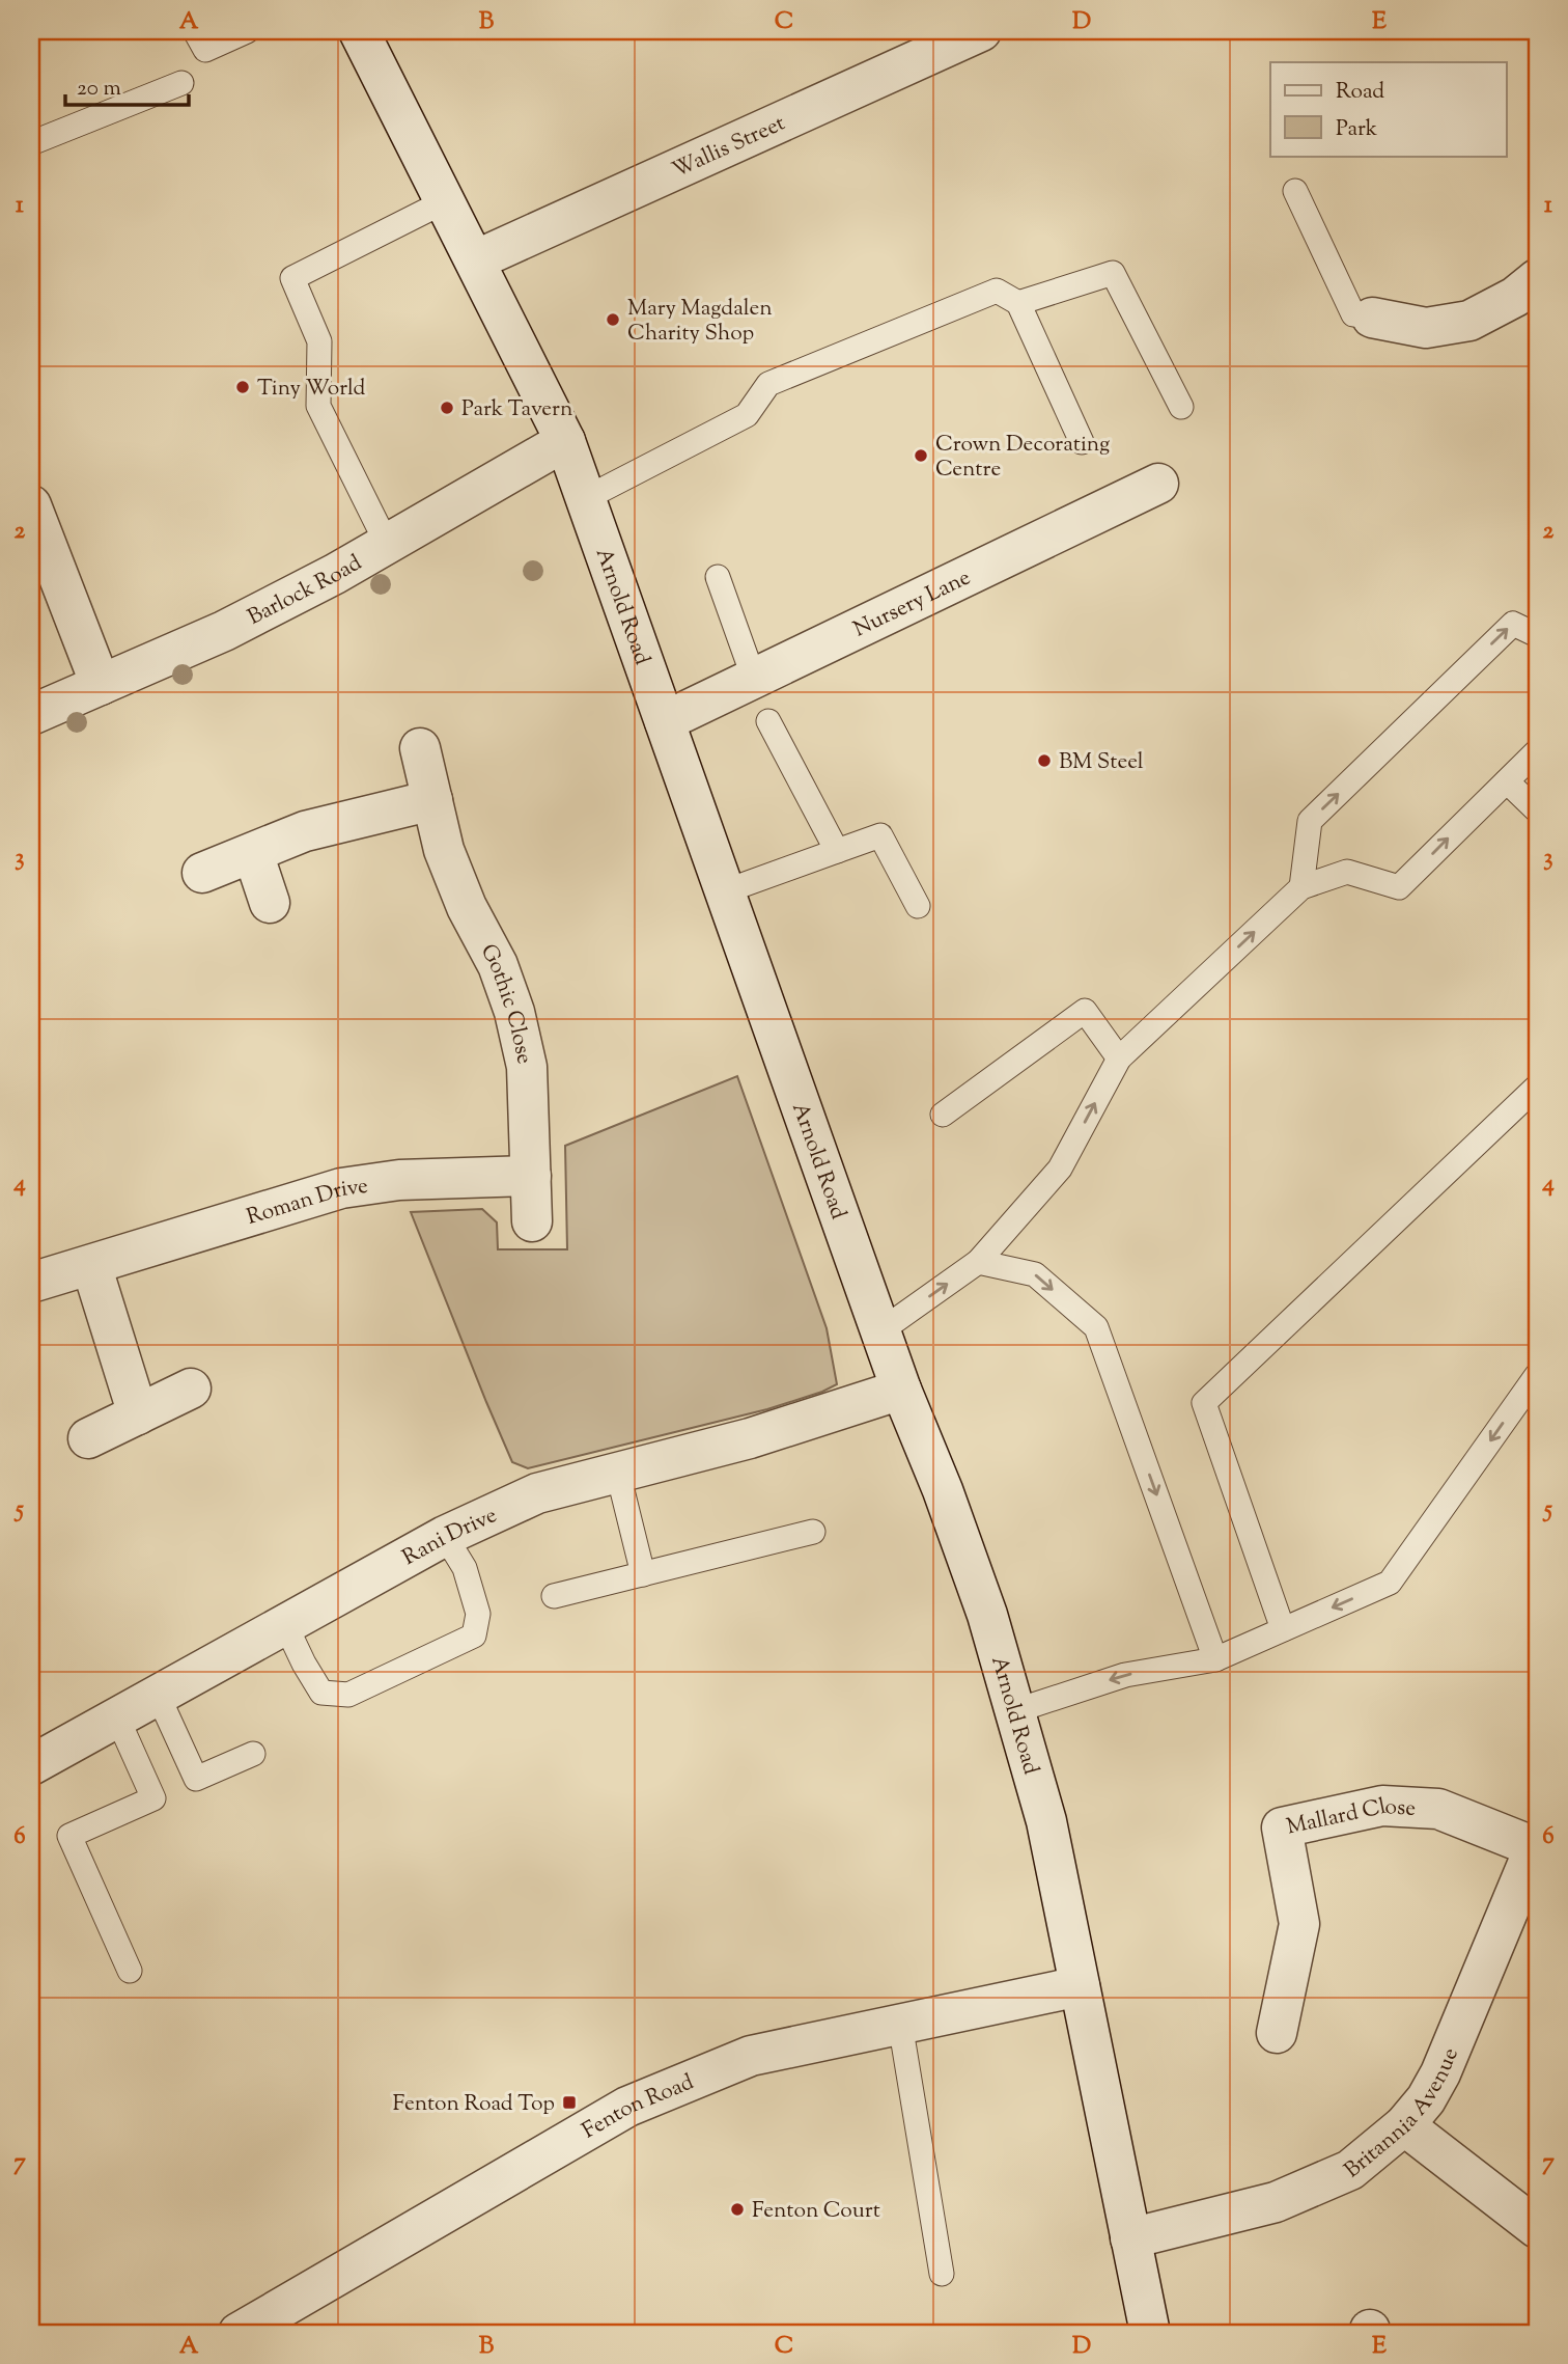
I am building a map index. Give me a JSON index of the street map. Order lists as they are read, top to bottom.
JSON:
{
  "streets": {
    "street": [
      "Wallis Street",
      "Barlock Road",
      "Nursery Lane",
      "Arnold Road",
      "Gothic Close",
      "Roman Drive",
      "Rani Drive",
      "Mallard Close",
      "Fenton Road",
      "Britannia Avenue"
    ]
  },
  "crossings": [
    ["Wallis Street", "Arnold Road"],
    ["Barlock Road", "Arnold Road"],
    ["Nursery Lane", "Arnold Road"],
    ["Arnold Road", "Rani Drive"],
    ["Arnold Road", "Fenton Road"],
    ["Arnold Road", "Britannia Avenue"],
    ["Gothic Close", "Roman Drive"],
    ["Mallard Close", "Britannia Avenue"]
  ],
  "places": {
    "other": [
      "Mary Magdalen Charity Shop",
      "Tiny World",
      "Park Tavern",
      "Crown Decorating Centre",
      "BM Steel",
      "Fenton Court"
    ],
    "transit": ["Fenton Road Top"]
  },
  "legend": ["Road", "Park"],
  "scale_bar": "20 m",
  "grid": {
    "columns": [
      "A",
      "B",
      "C",
      "D",
      "E"
    ],
    "rows": [
      "1",
      "2",
      "3",
      "4",
      "5",
      "6",
      "7"
    ]
  }
}
